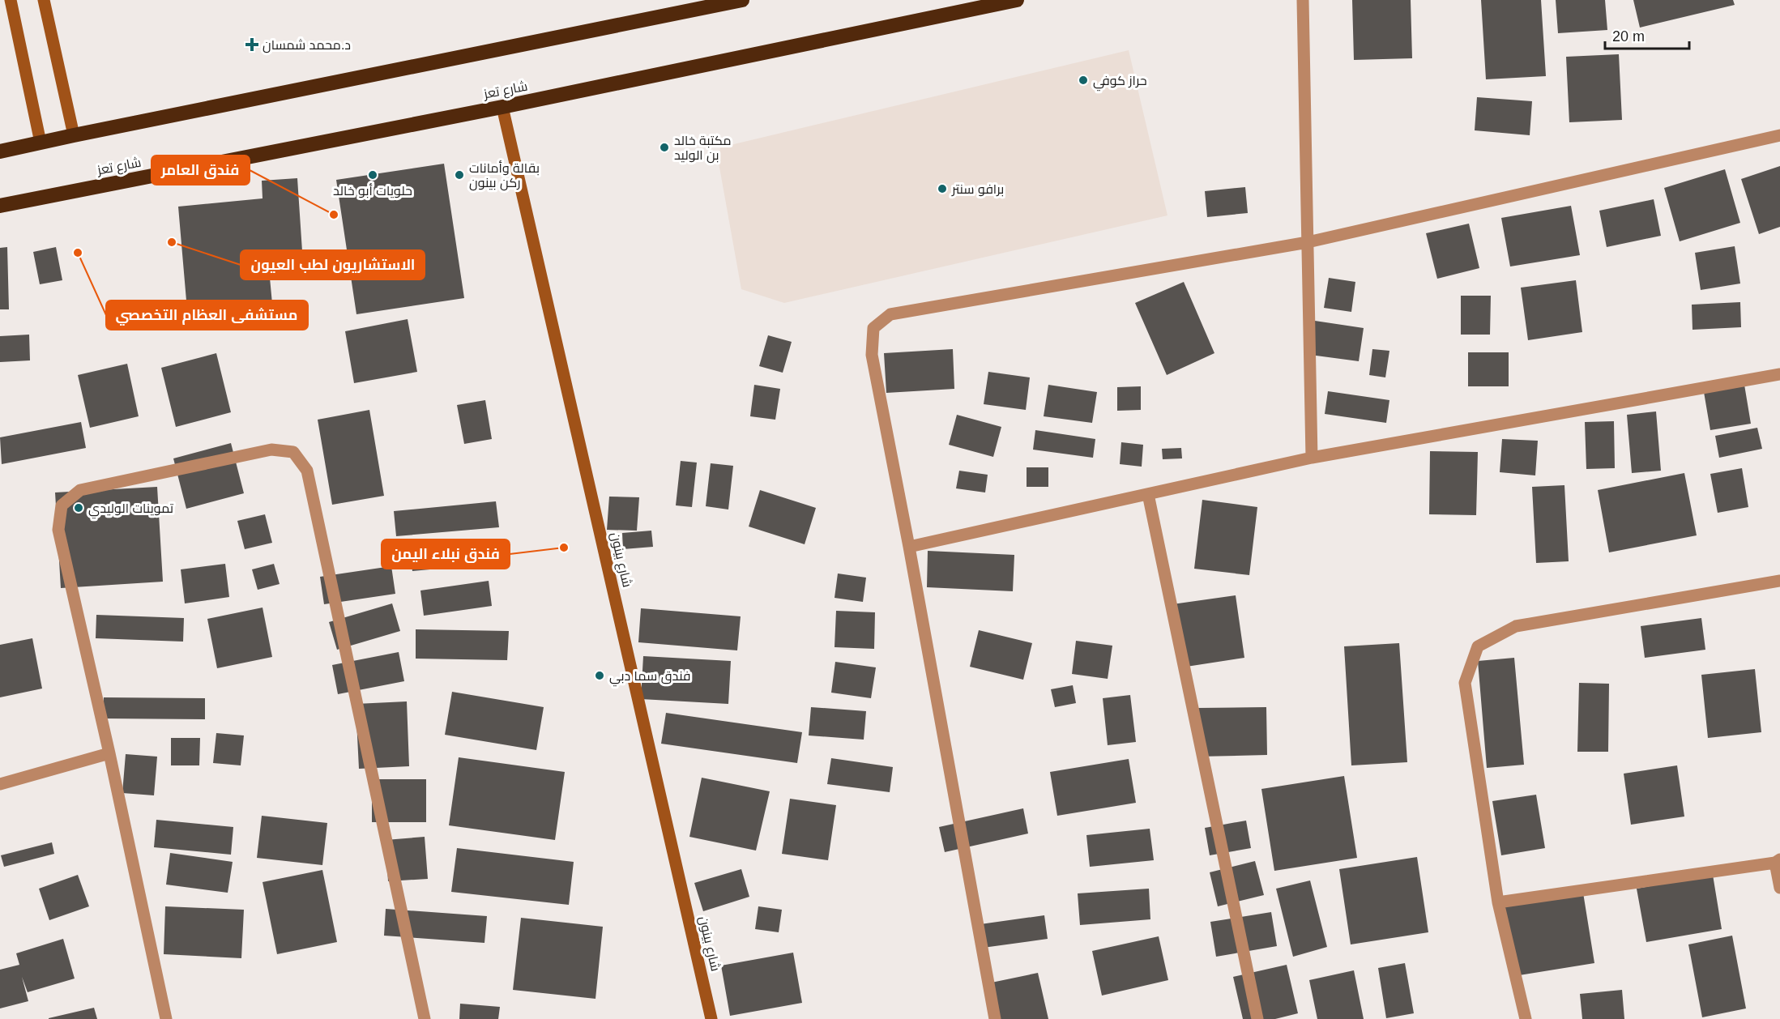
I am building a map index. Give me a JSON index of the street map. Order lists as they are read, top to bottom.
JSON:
{
  "streets": {
    "highway": ["شارع تعز"],
    "street": ["شارع بينون"]
  },
  "crossings": [
    ["شارع تعز", "شارع بينون"]
  ],
  "places": {
    "health": ["د.محمد شمسان"],
    "other": [
      "حراز كوفي",
      "مكتبة خالد بن الوليد",
      "حلويات أبو خالد",
      "بقالة وأمانات ركن بينون",
      "برافو سنتر",
      "فندق العامر",
      "الاستشاريون لطب العيون",
      "مستشفى العظام التخصصي",
      "تموينات الوليدي",
      "فندق نبلاء اليمن",
      "فندق سما دبي"
    ]
  },
  "scale_bar": "20 m"
}
